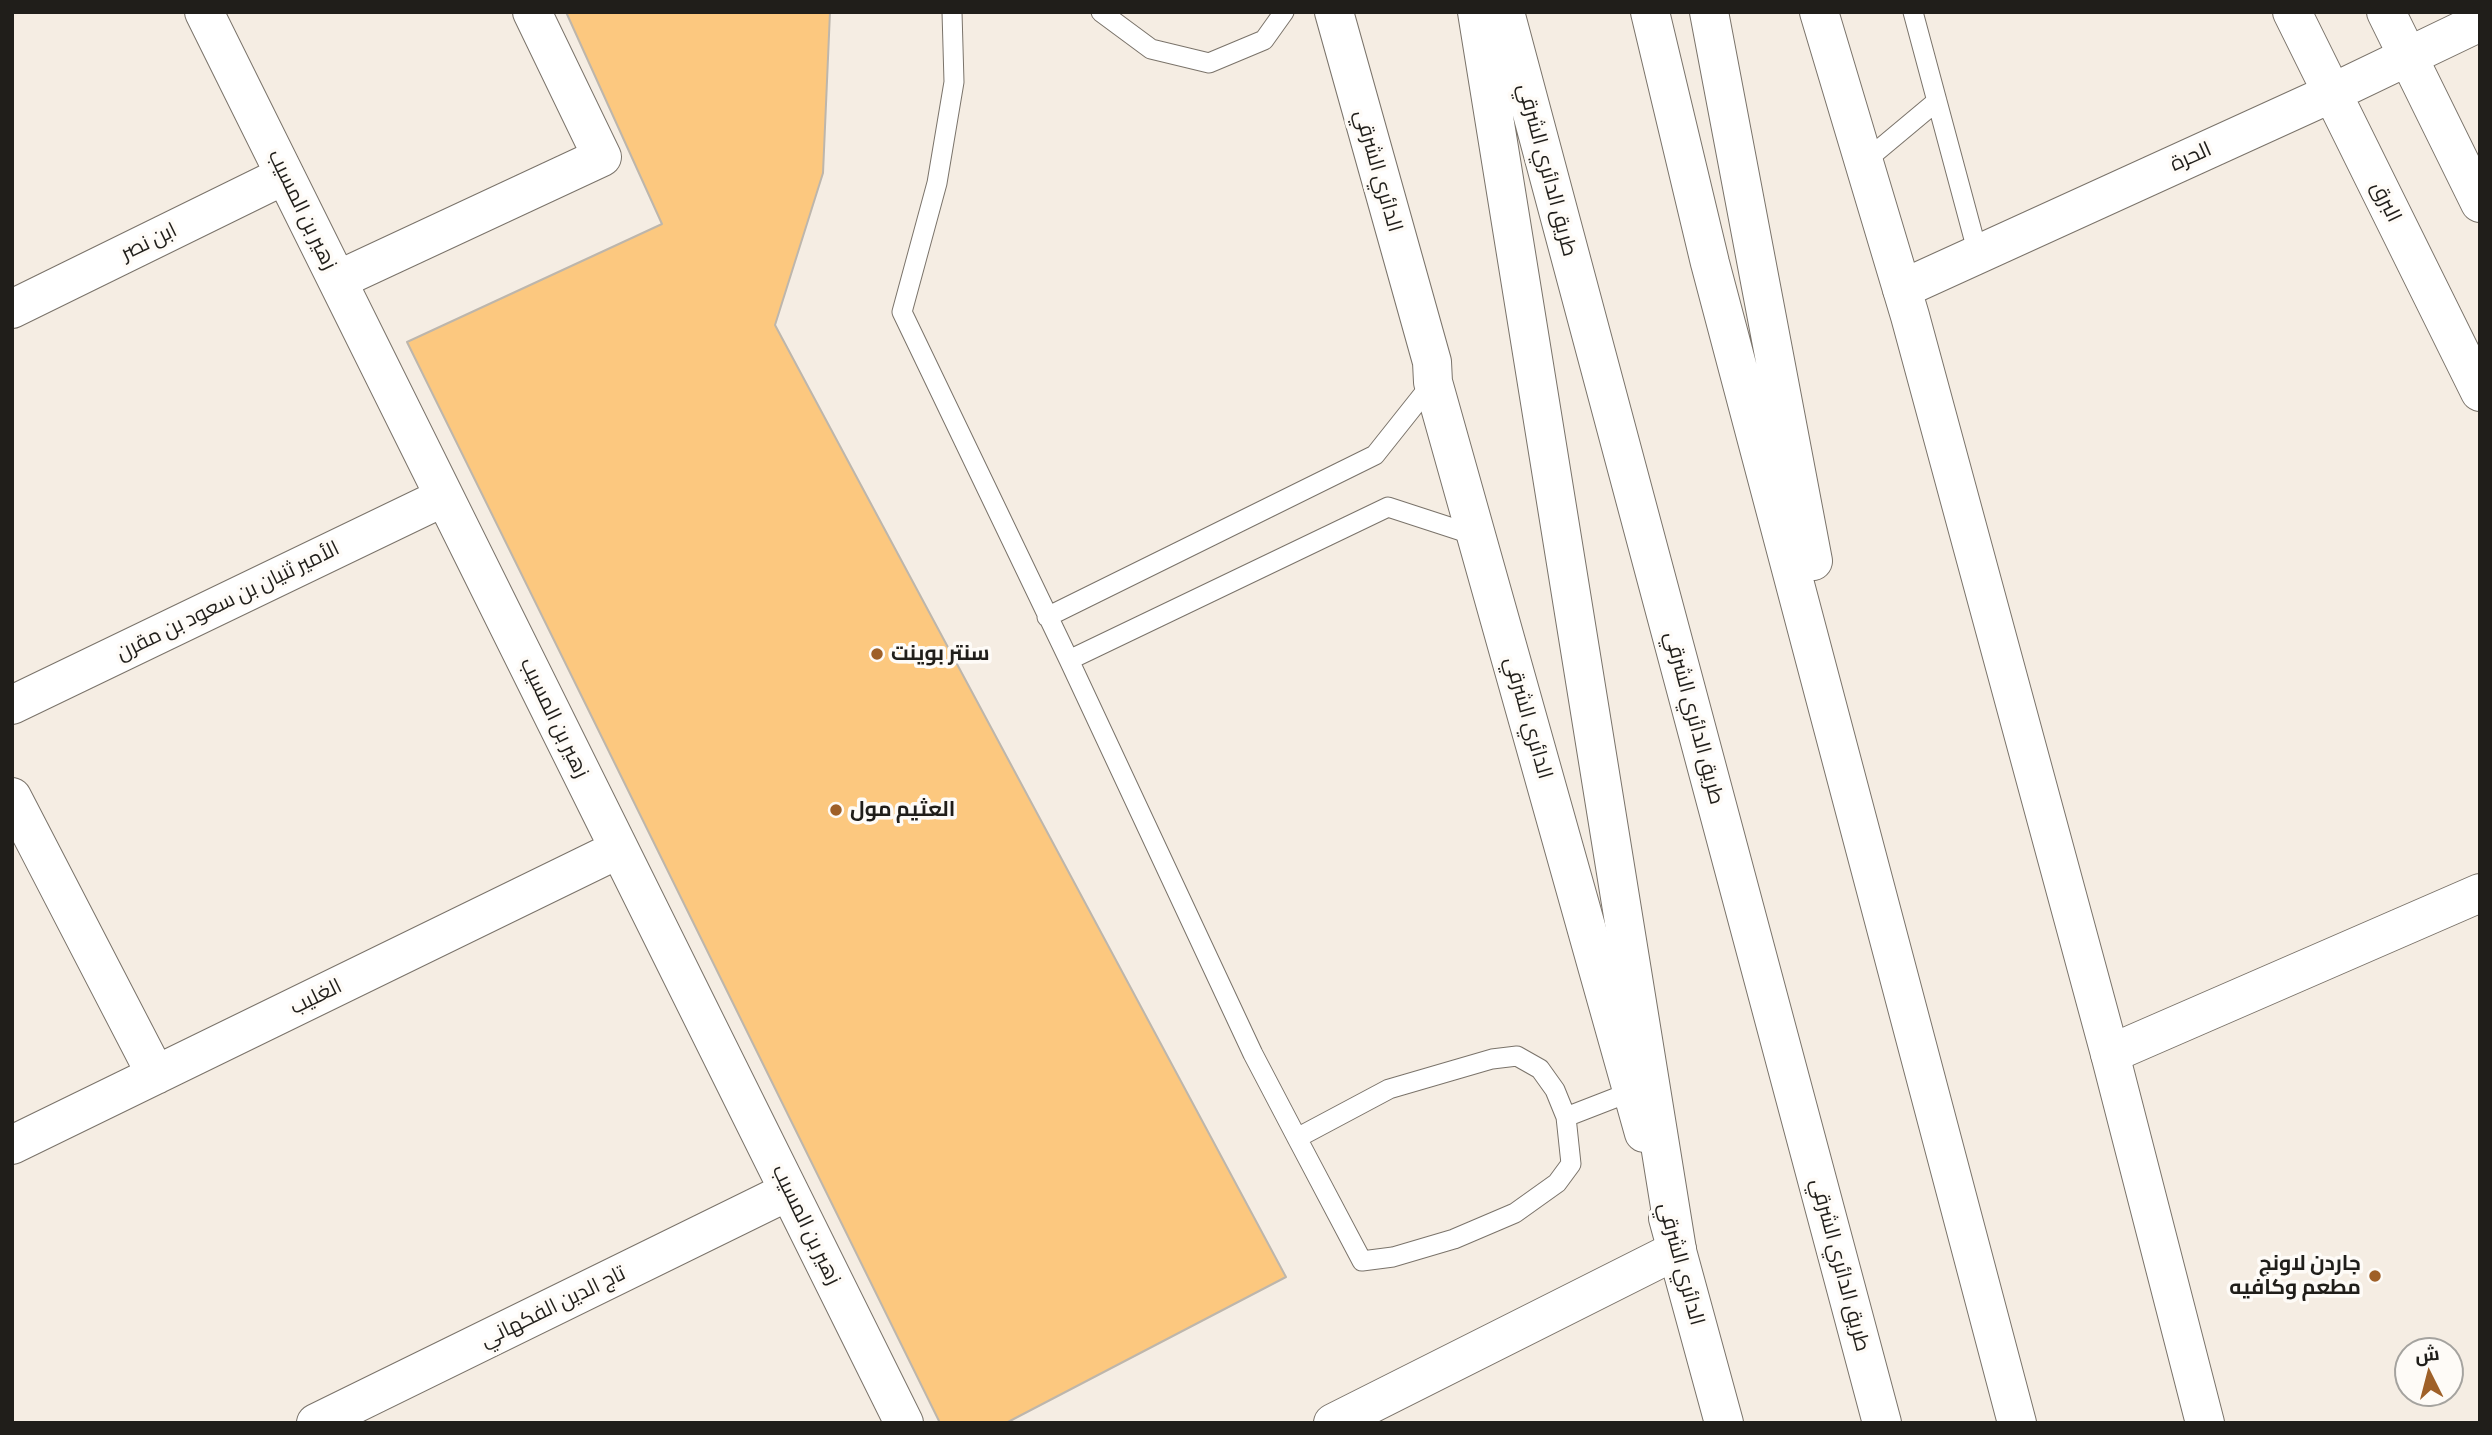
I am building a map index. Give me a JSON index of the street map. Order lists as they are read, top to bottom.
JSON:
{
  "streets": {
    "main road": [
      "الحرة",
      "طريق الدائري الشرقي",
      "الدائري الشرقي",
      "البرق",
      "زهير بن المسيب",
      "ابن نصر",
      "الأمير ثنيان بن سعود بن مقرن",
      "الغليب",
      "تاج الدين الفكهاني"
    ]
  },
  "crossings": [
    ["الحرة", "البرق"],
    ["زهير بن المسيب", "ابن نصر"],
    ["زهير بن المسيب", "الأمير ثنيان بن سعود بن مقرن"],
    ["زهير بن المسيب", "الغليب"],
    ["زهير بن المسيب", "تاج الدين الفكهاني"]
  ],
  "places": ["سنتر بوينت", "العثيم مول", "جاردن لاونج مطعم وكافيه"],
  "north": "top"
}
